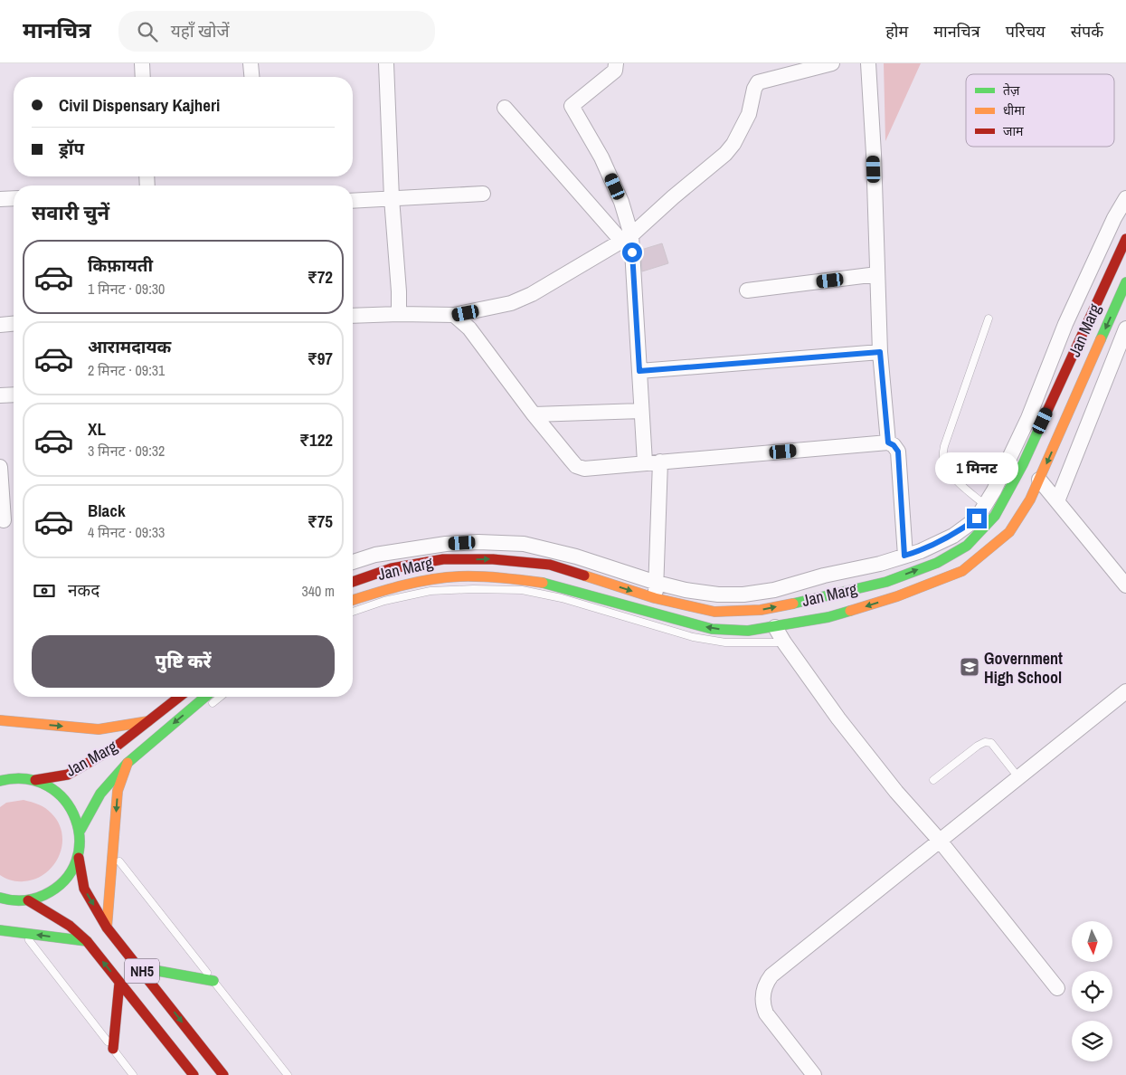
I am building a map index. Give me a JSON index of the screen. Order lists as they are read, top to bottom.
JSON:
{
  "streets": {
    "main road": ["Jan Marg", "NH5"]
  },
  "crossings": [
    ["Jan Marg", "NH5"]
  ],
  "places": {
    "school or university": ["Government High School"]
  },
  "legend": ["तेज़", "धीमा", "जाम"],
  "north": "bottom",
  "page": {
    "header": "मानचित्र",
    "search": "यहाँ खोजें",
    "nav": [
      "होम",
      "मानचित्र",
      "परिचय",
      "संपर्क"
    ],
    "banner": ["Civil Dispensary Kajheri", "ड्रॉप"],
    "heading": "सवारी चुनें",
    "list": [
      {
        "name": "किफ़ायती",
        "note": "1 मिनट · 09:30",
        "value": "₹72"
      },
      {
        "name": "आरामदायक",
        "note": "2 मिनट · 09:31",
        "value": "₹97"
      },
      {
        "name": "XL",
        "note": "3 मिनट · 09:32",
        "value": "₹122"
      },
      {
        "name": "Black",
        "note": "4 मिनट · 09:33",
        "value": "₹75"
      }
    ],
    "bubble": "1 मिनट",
    "pay": ["नकद", "340 m"],
    "buttons": "पुष्टि करें"
  }
}
